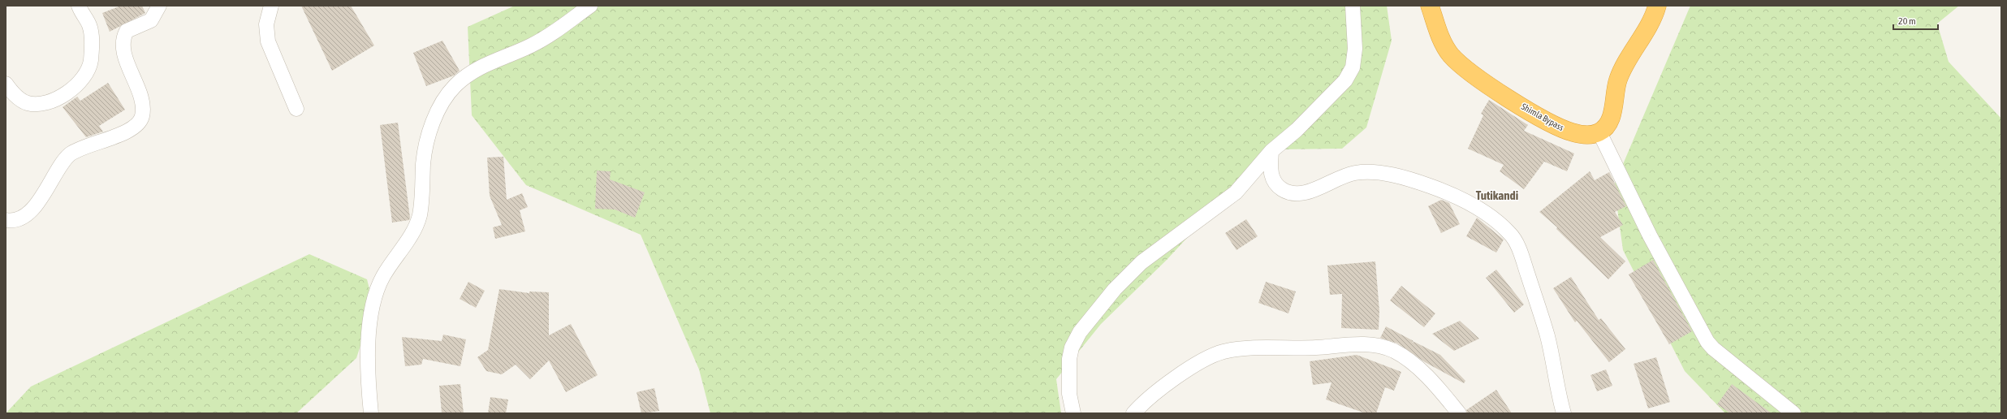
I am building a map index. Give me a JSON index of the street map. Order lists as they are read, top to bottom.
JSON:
{
  "streets": {
    "highway": ["Shimla Bypass"]
  },
  "districts": ["Tutikandi"],
  "scale_bar": "20 m"
}
